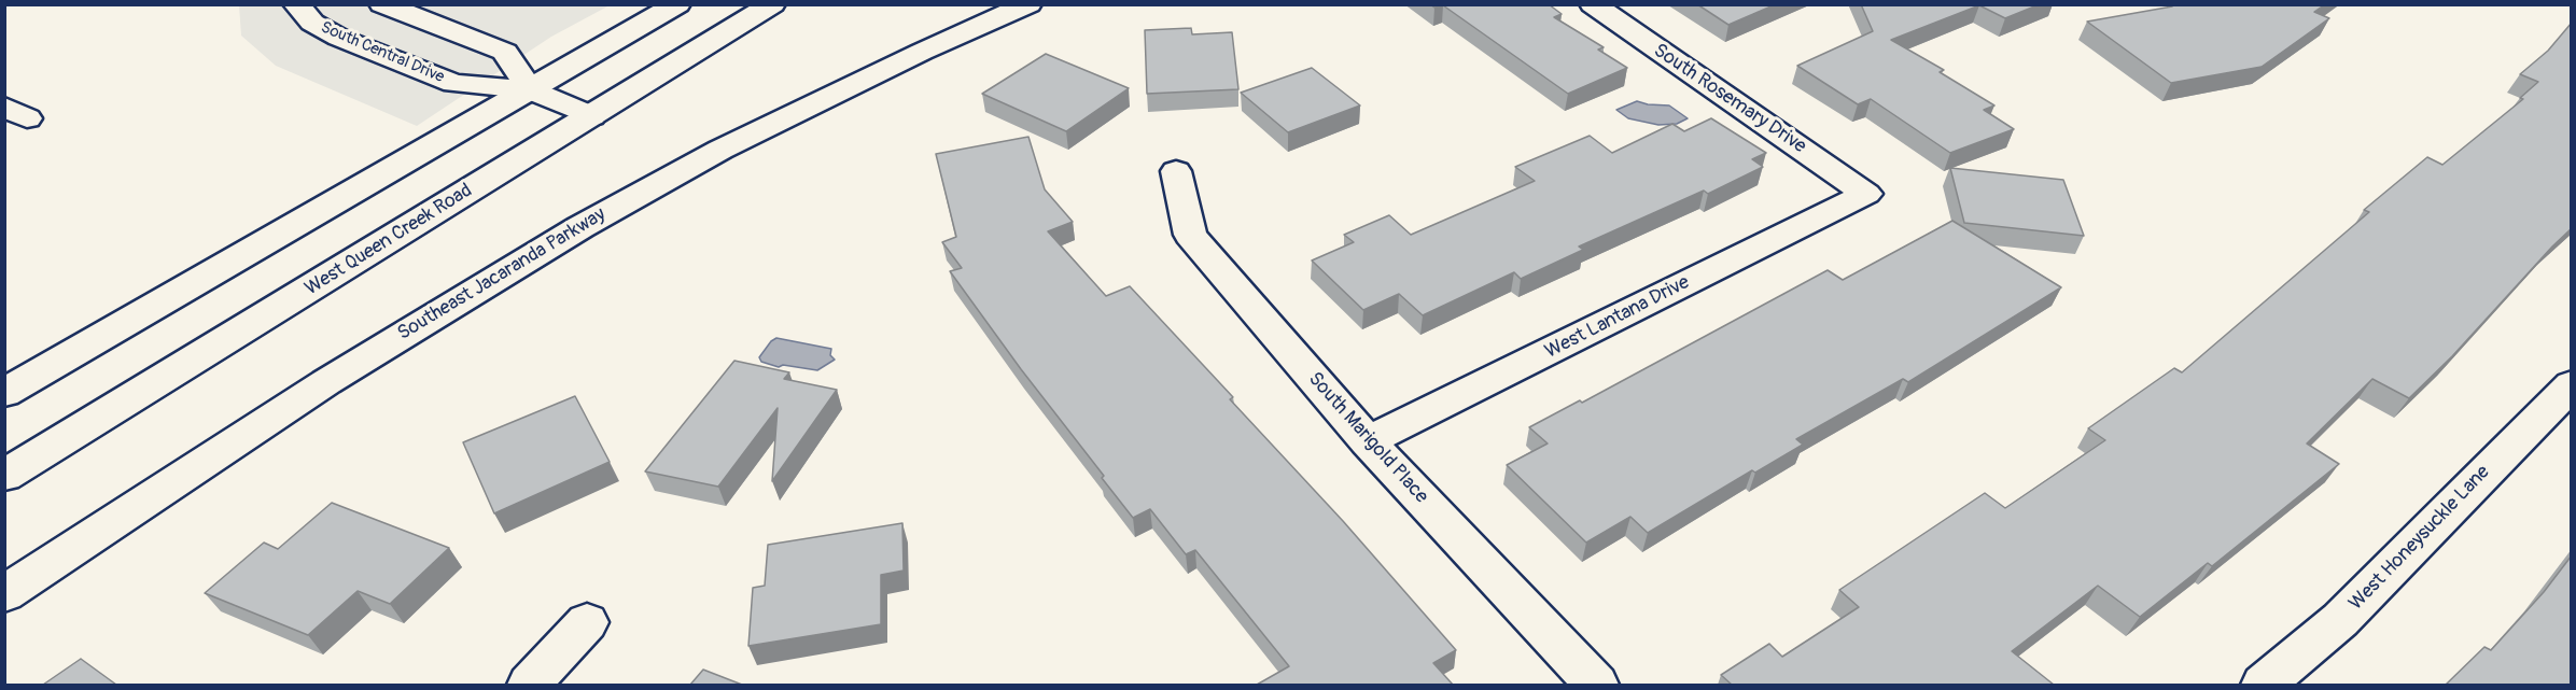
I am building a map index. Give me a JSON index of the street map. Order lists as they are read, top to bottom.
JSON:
{
  "streets": {
    "street": [
      "South Central Drive",
      "South Rosemary Drive",
      "West Queen Creek Road",
      "Southeast Jacaranda Parkway",
      "West Lantana Drive",
      "South Marigold Place",
      "West Honeysuckle Lane"
    ]
  },
  "crossings": [
    ["South Central Drive", "West Queen Creek Road"],
    ["South Rosemary Drive", "West Lantana Drive"],
    ["West Lantana Drive", "South Marigold Place"]
  ]
}
